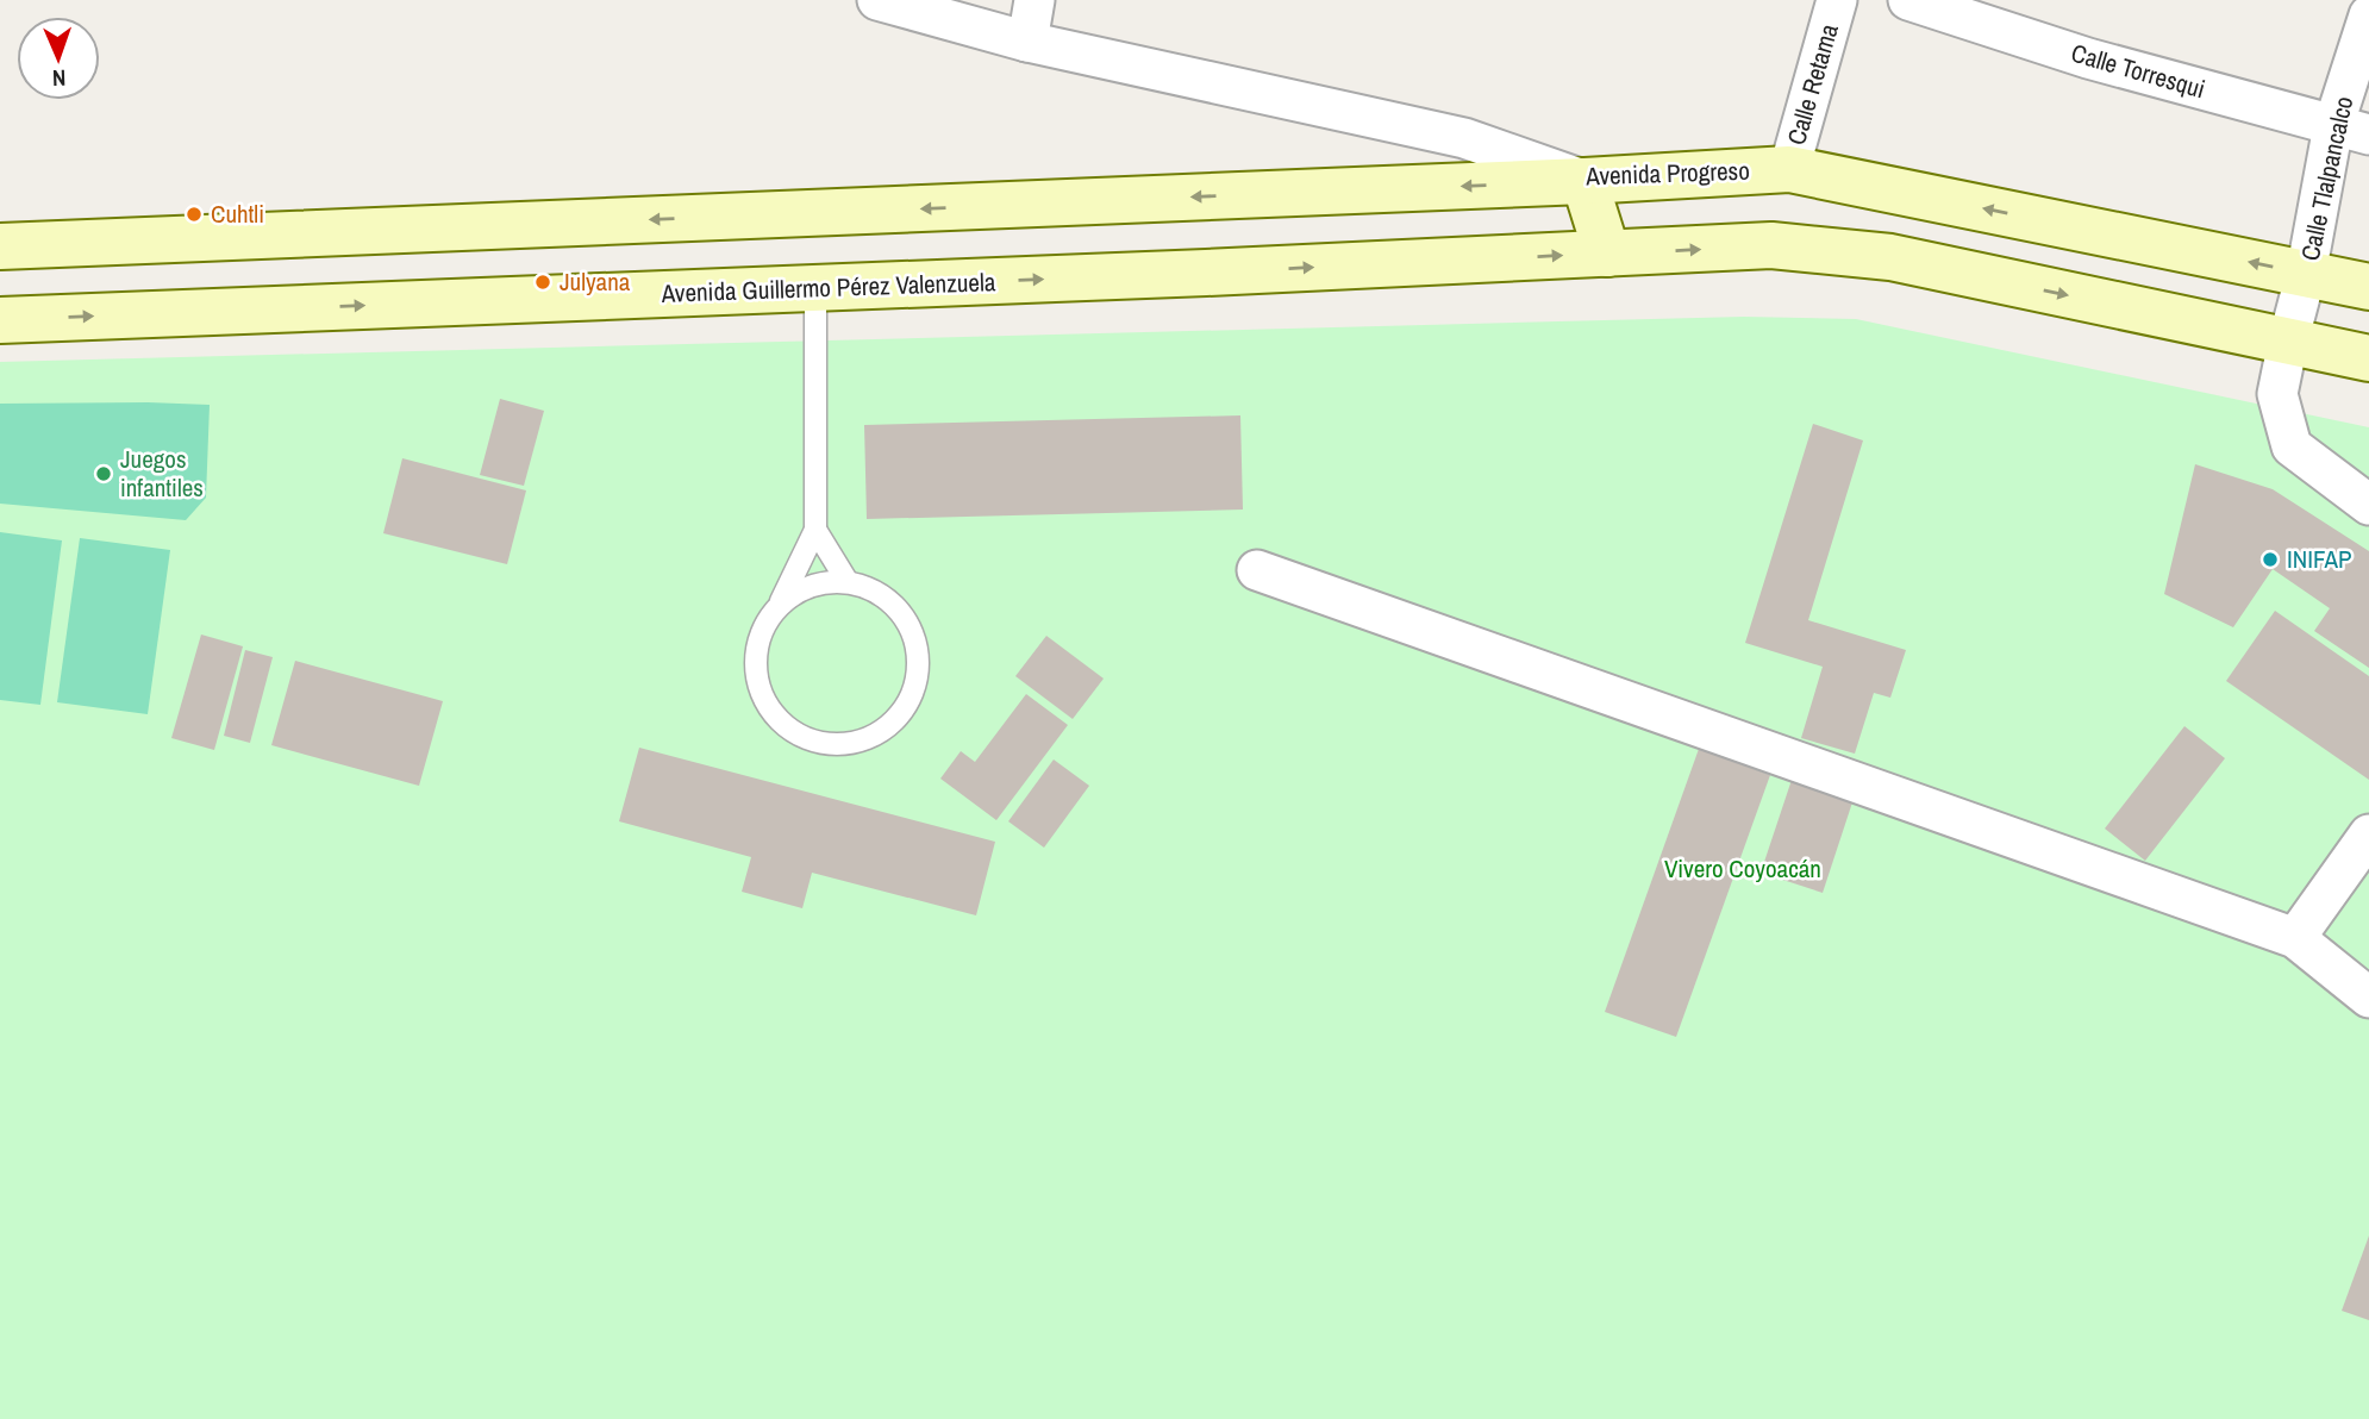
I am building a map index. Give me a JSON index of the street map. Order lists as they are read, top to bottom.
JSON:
{
  "streets": {
    "street": [
      "Calle Torresqui",
      "Calle Retama",
      "Avenida Progreso",
      "Calle Tlalpancalco",
      "Avenida Guillermo Pérez Valenzuela"
    ]
  },
  "crossings": [
    ["Calle Torresqui", "Calle Tlalpancalco"],
    ["Calle Retama", "Avenida Progreso"],
    ["Avenida Progreso", "Calle Tlalpancalco"]
  ],
  "parks": ["Vivero Coyoacán"],
  "places": [
    "Cuhtli",
    "Julyana",
    "Juegos infantiles",
    "INIFAP"
  ],
  "north": "bottom"
}
